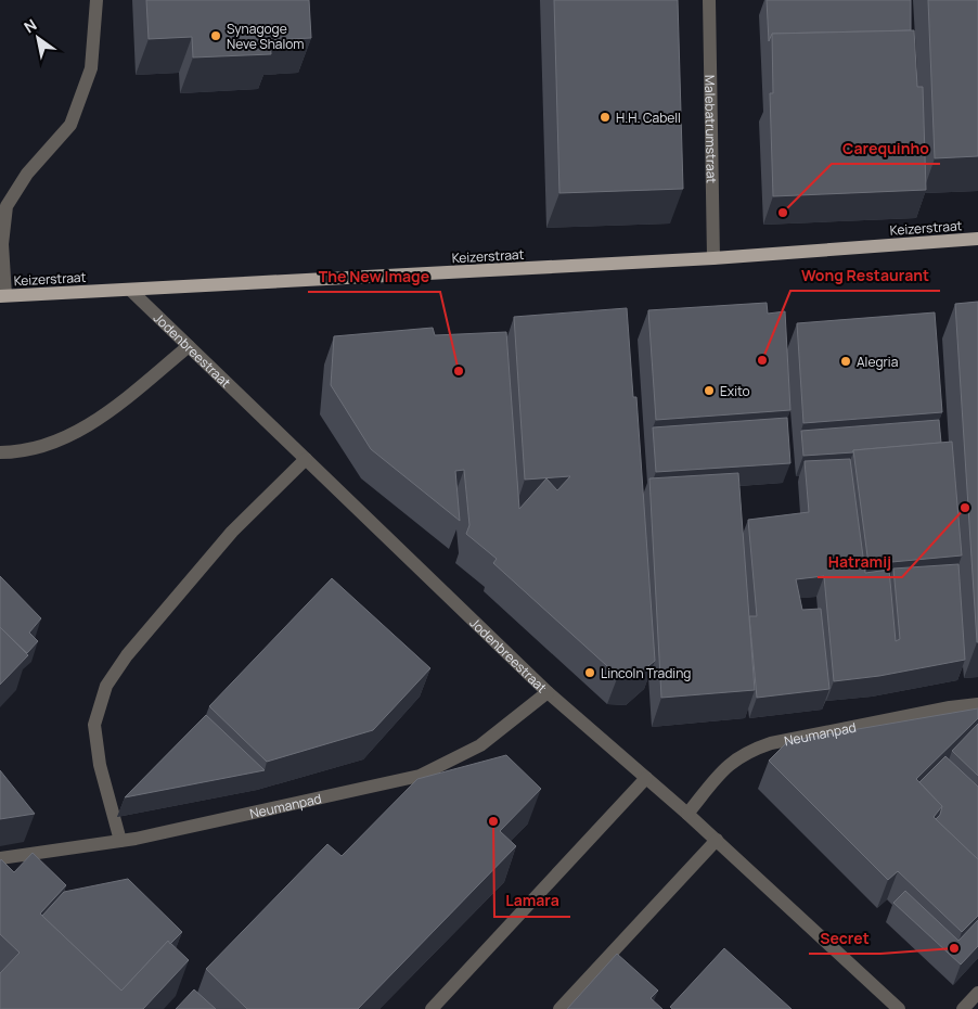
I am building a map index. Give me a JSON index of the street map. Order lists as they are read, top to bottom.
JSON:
{
  "streets": {
    "main road": ["Keizerstraat"],
    "street": ["Malebatrumstraat", "Jodenbreestraat", "Neumanpad"]
  },
  "crossings": [
    ["Malebatrumstraat", "Keizerstraat"],
    ["Keizerstraat", "Jodenbreestraat"],
    ["Jodenbreestraat", "Neumanpad"]
  ],
  "places": [
    "Synagoge Neve Shalom",
    "H.H. Cabell",
    "Carequinho",
    "Wong Restaurant",
    "Alegria",
    "The New Image",
    "Exito",
    "Hatramij",
    "Lincoln Trading",
    "Lamara",
    "Secret"
  ],
  "north": "top left"
}
